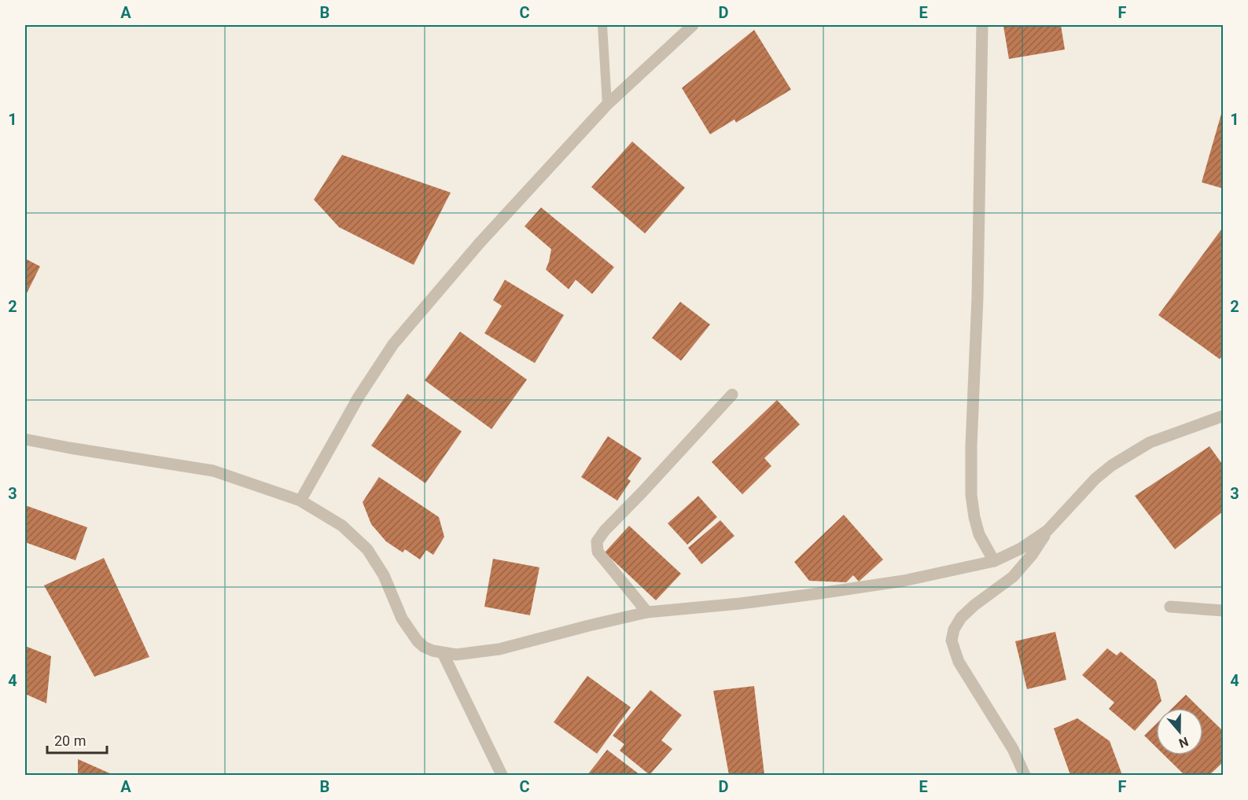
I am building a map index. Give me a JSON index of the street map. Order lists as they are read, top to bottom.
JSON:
{
  "scale_bar": "20 m",
  "north": "bottom",
  "grid": {
    "columns": [
      "A",
      "B",
      "C",
      "D",
      "E",
      "F"
    ],
    "rows": [
      "1",
      "2",
      "3",
      "4"
    ]
  }
}
